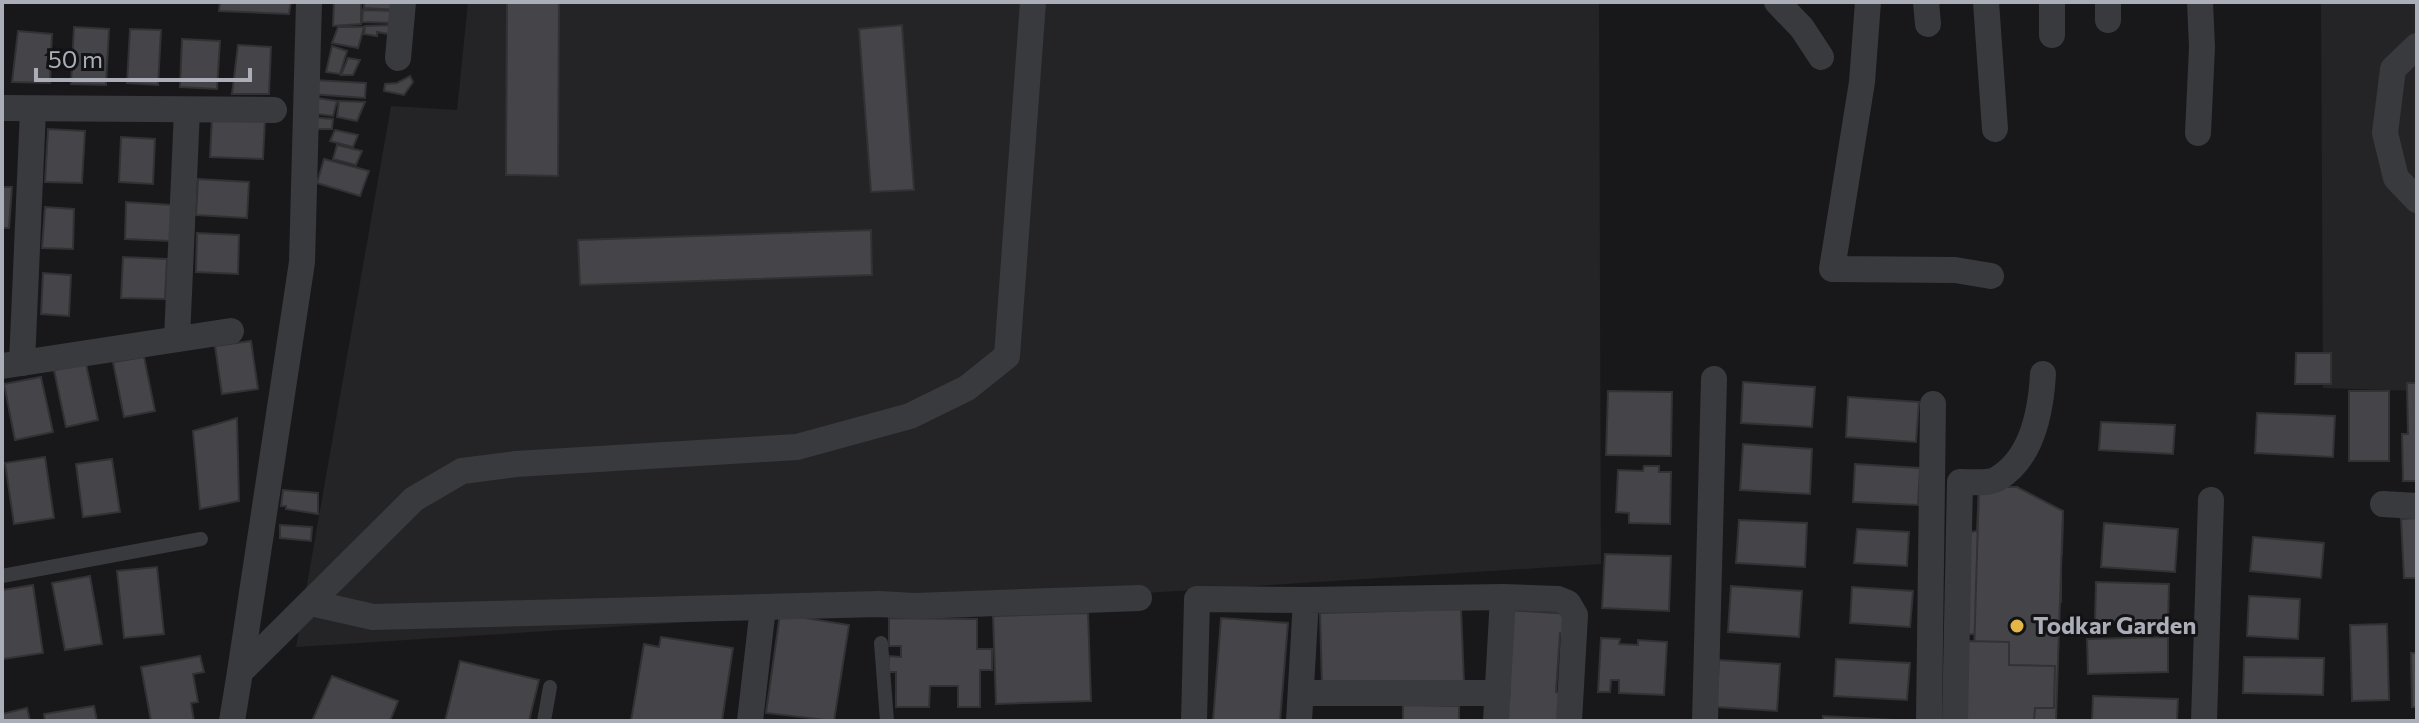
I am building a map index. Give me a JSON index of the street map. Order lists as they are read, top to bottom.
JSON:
{
  "places": ["Todkar Garden"],
  "scale_bar": "50 m"
}
